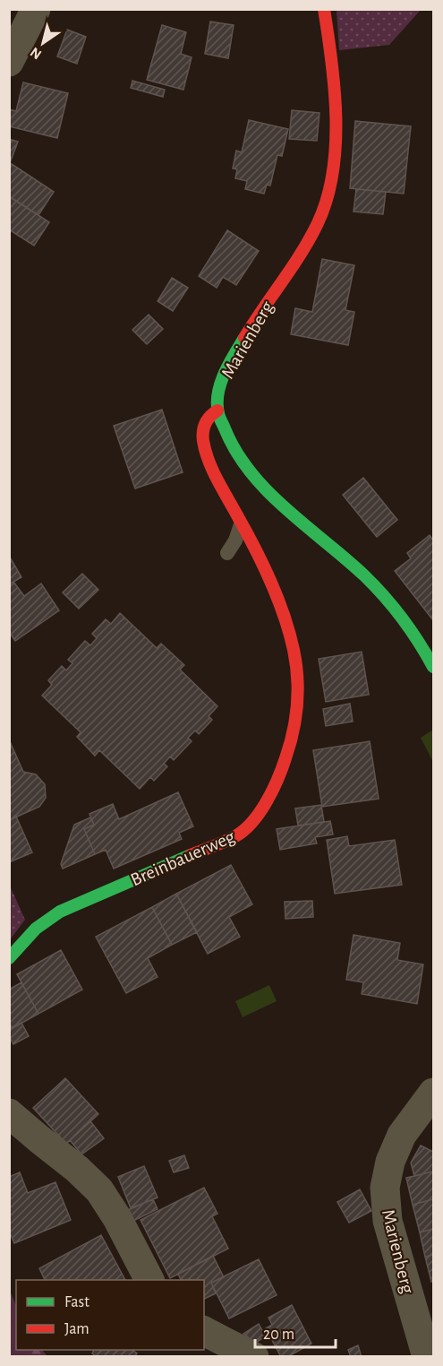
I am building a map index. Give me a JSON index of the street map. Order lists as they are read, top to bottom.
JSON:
{
  "streets": {
    "street": ["Marienberg", "Breinbauerweg"]
  },
  "crossings": [
    ["Marienberg", "Breinbauerweg"]
  ],
  "legend": ["Fast", "Jam"],
  "scale_bar": "20 m",
  "north": "bottom left"
}
